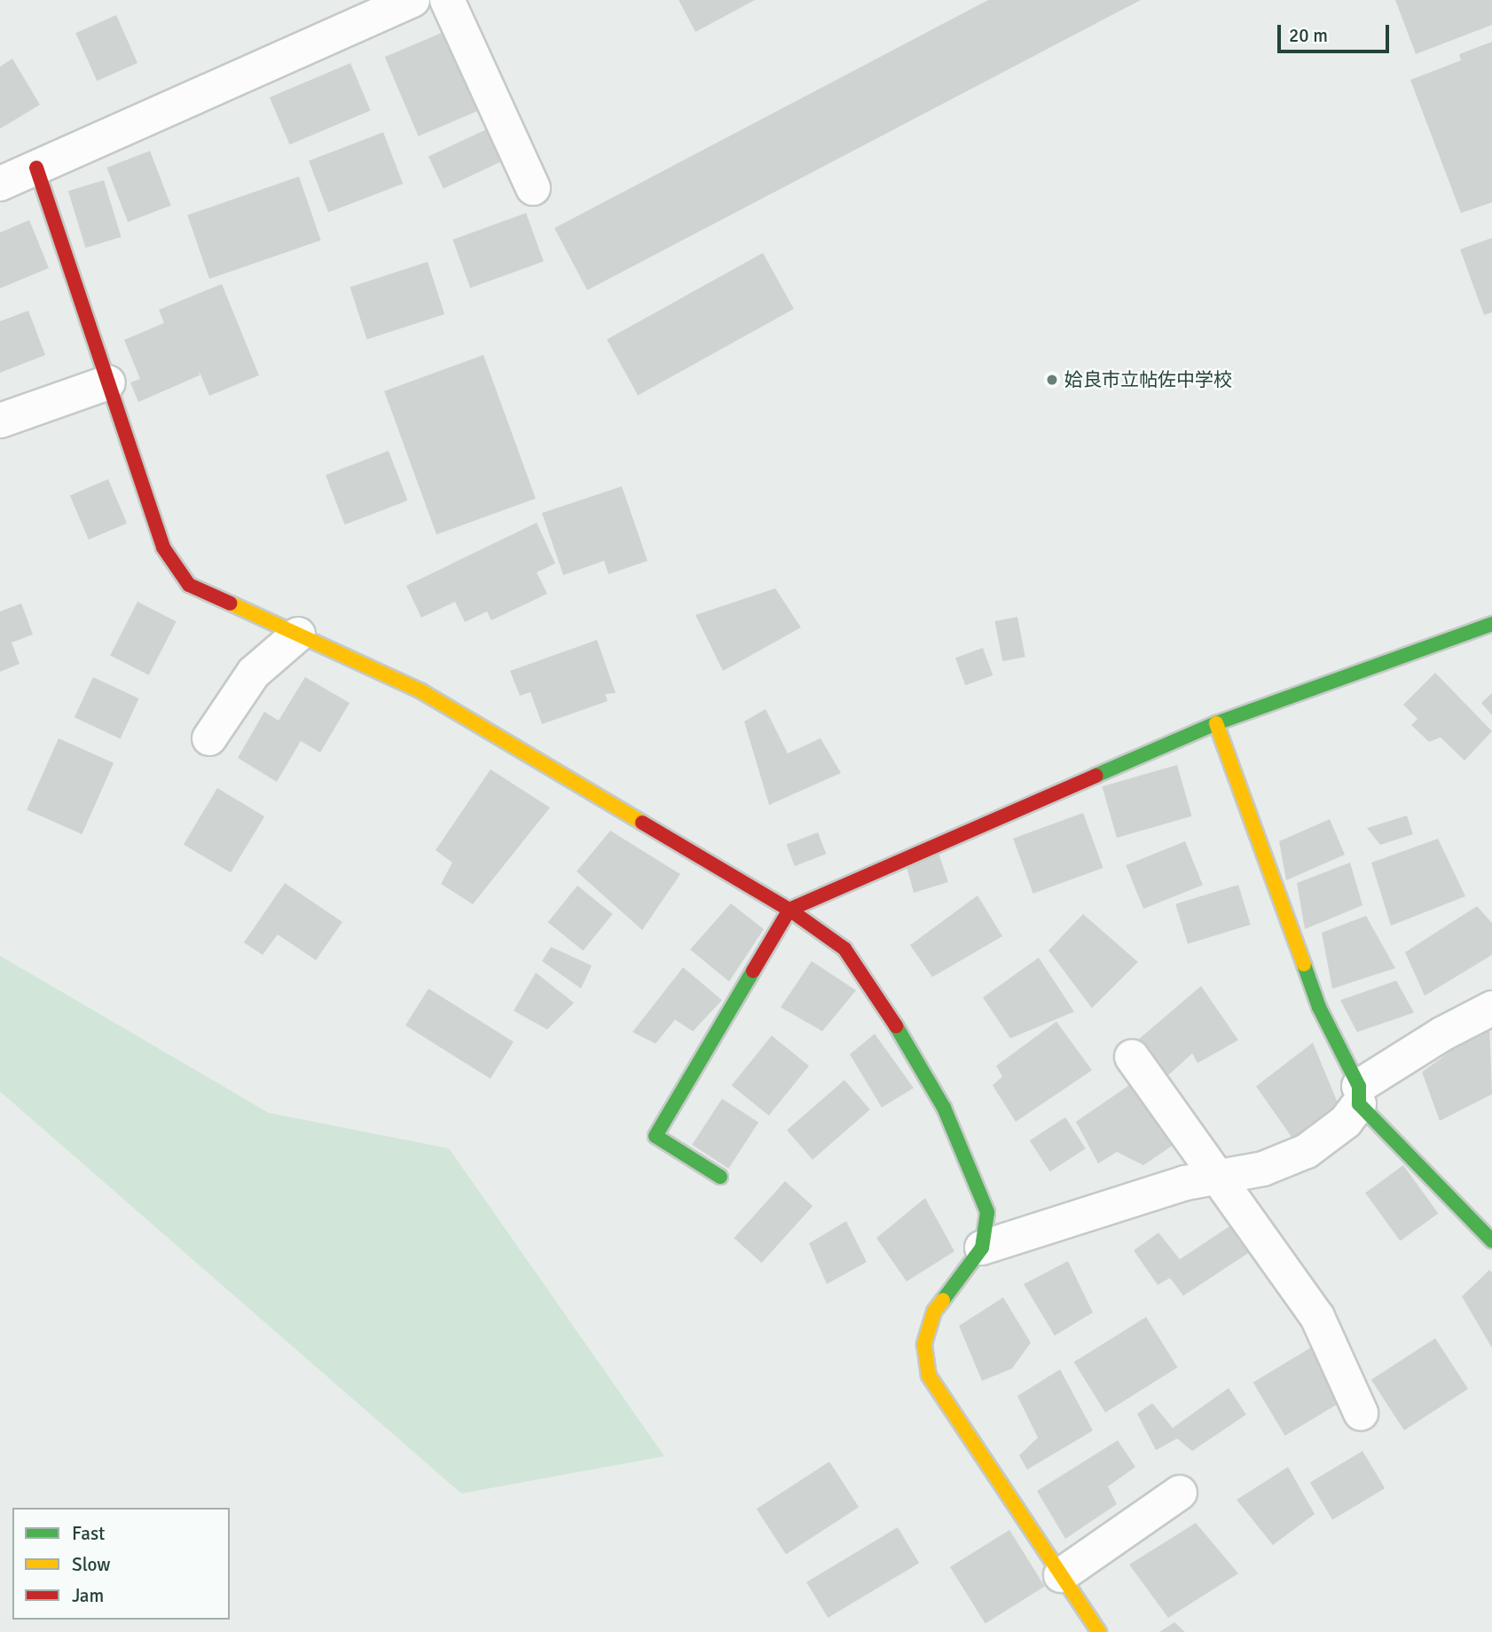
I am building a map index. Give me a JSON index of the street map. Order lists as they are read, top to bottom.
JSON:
{
  "places": ["姶良市立帖佐中学校"],
  "legend": ["Fast", "Slow", "Jam"],
  "scale_bar": "20 m"
}
